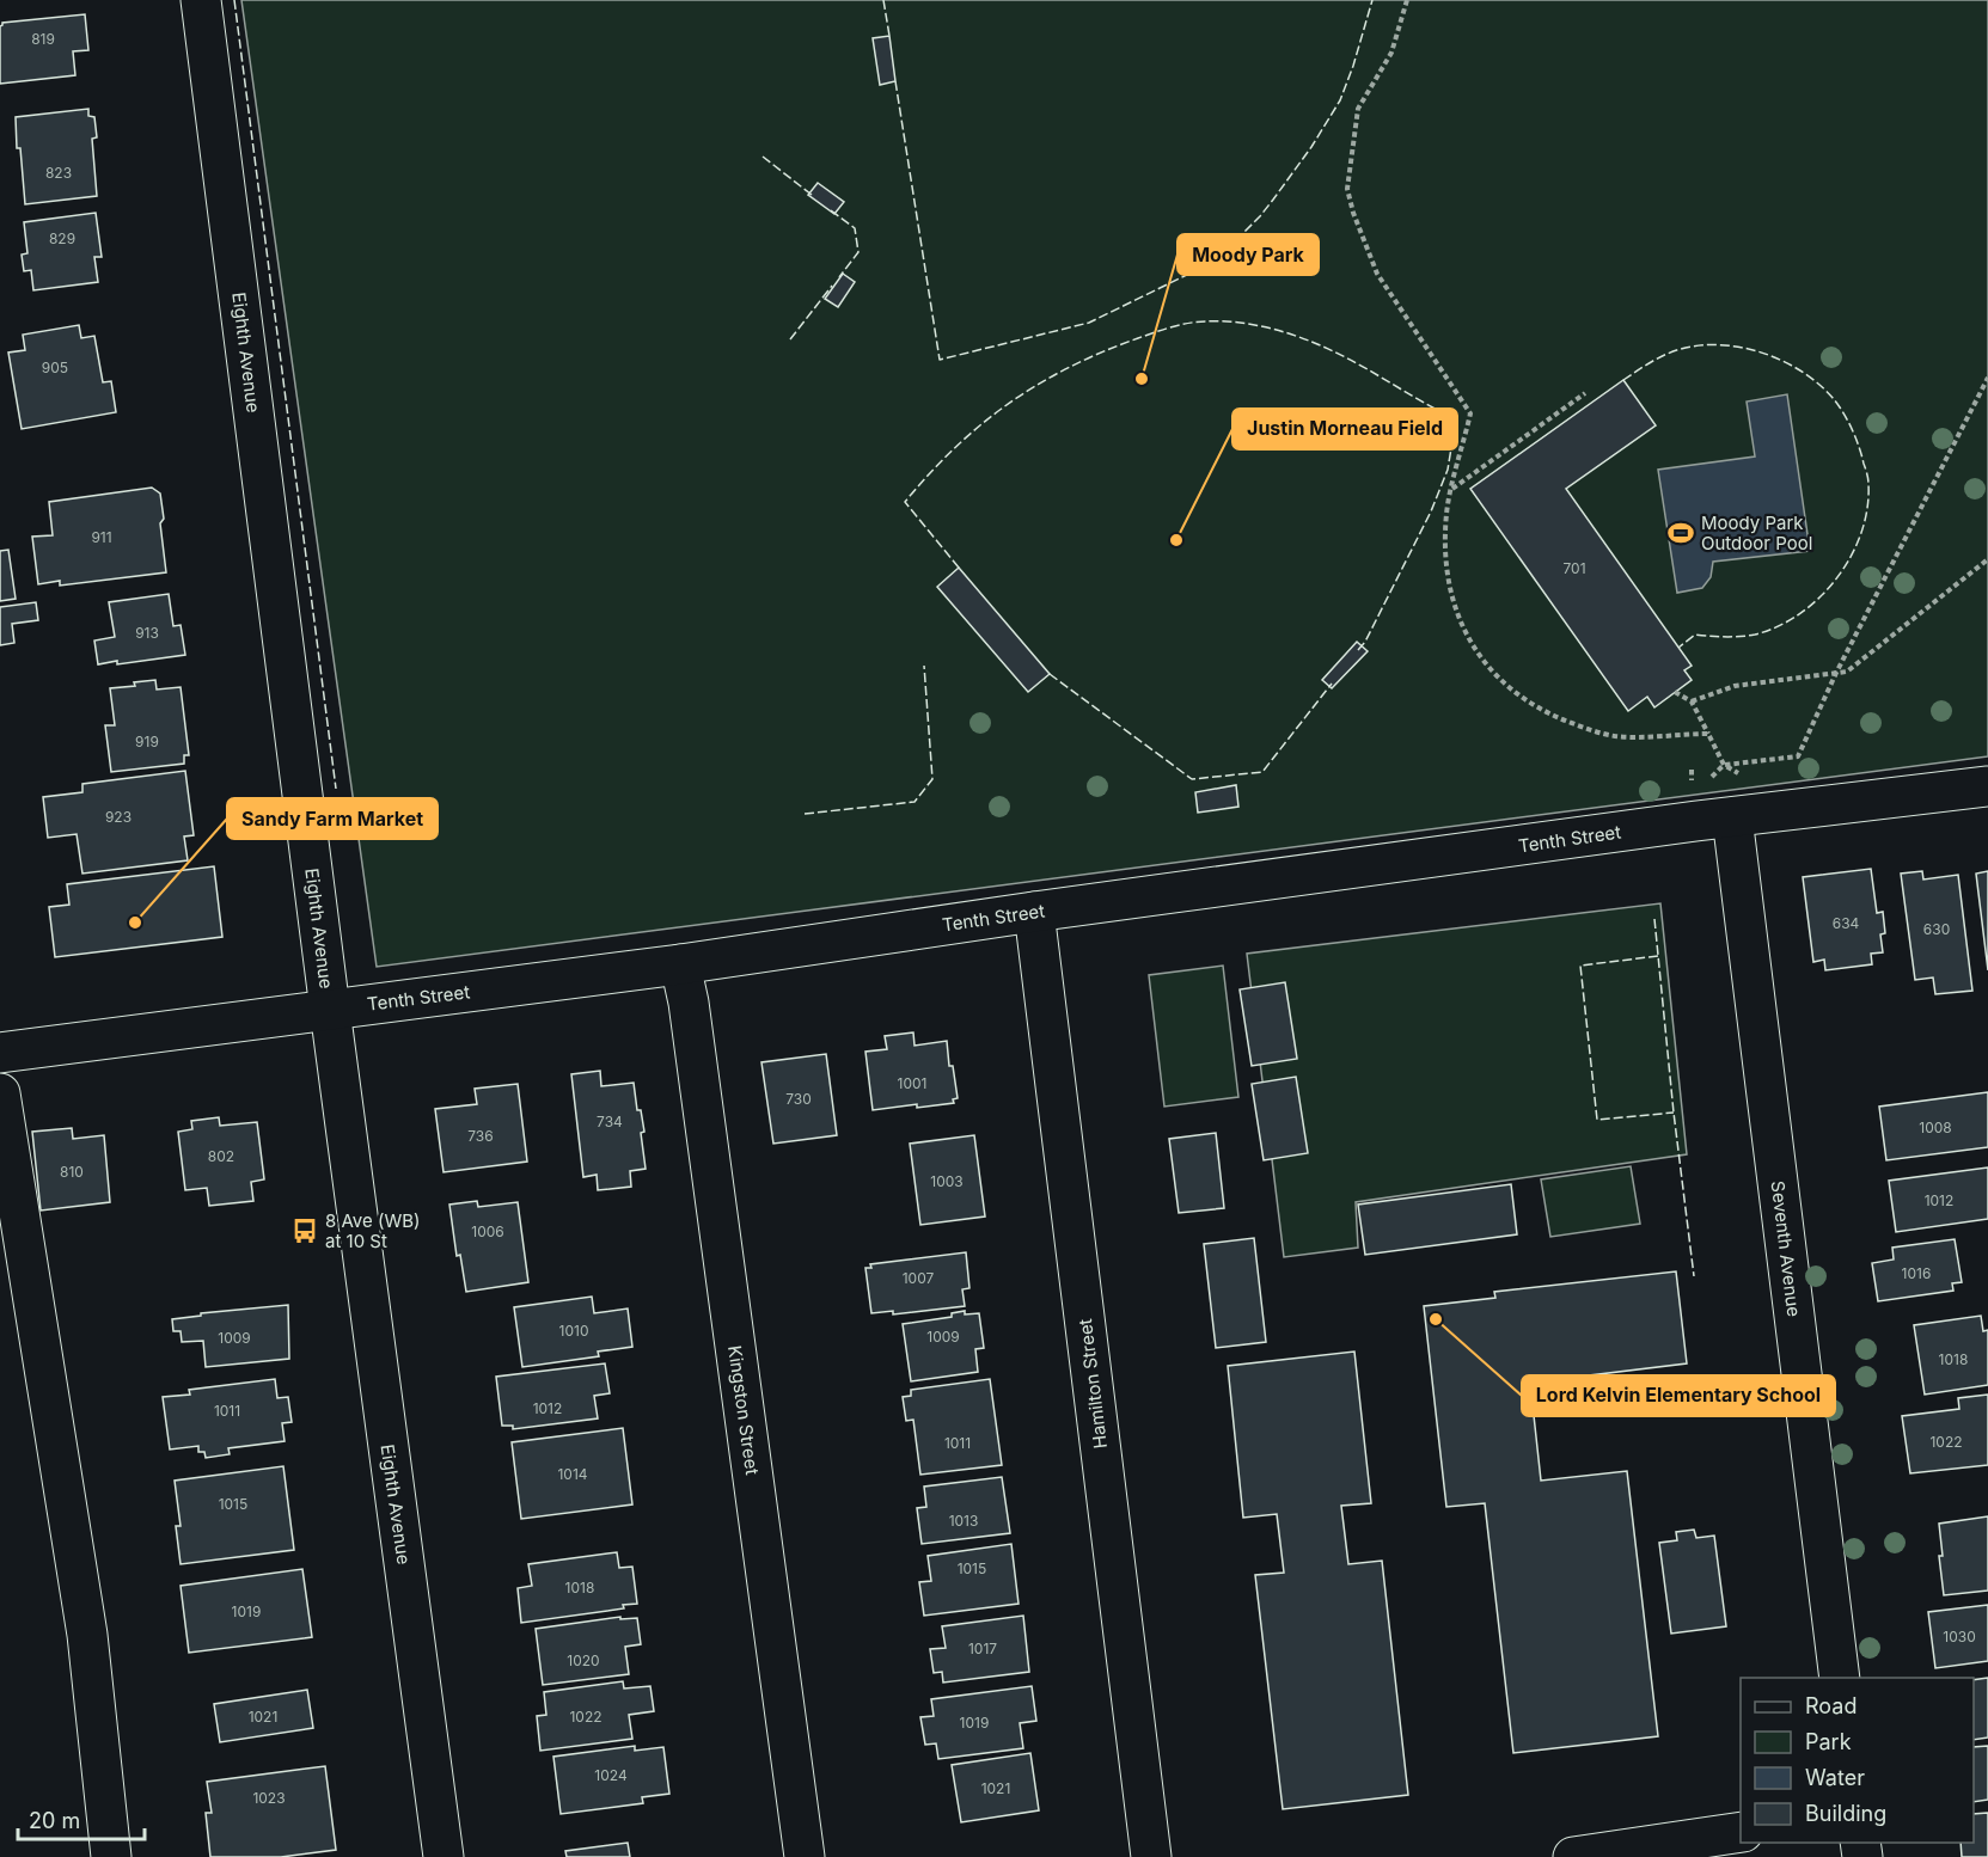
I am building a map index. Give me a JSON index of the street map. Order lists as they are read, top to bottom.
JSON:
{
  "streets": {
    "street": [
      "Eighth Avenue",
      "Tenth Street",
      "Seventh Avenue",
      "Hamilton Street",
      "Kingston Street"
    ]
  },
  "crossings": [
    ["Eighth Avenue", "Tenth Street"],
    ["Tenth Street", "Seventh Avenue"],
    ["Tenth Street", "Hamilton Street"],
    ["Tenth Street", "Kingston Street"]
  ],
  "places": {
    "other": [
      "Moody Park",
      "Justin Morneau Field",
      "Sandy Farm Market",
      "Lord Kelvin Elementary School"
    ],
    "sports": ["Moody Park Outdoor Pool"],
    "bus stop": ["8 Ave (WB) at 10 St"]
  },
  "house_numbers": [
    "819",
    "823",
    "829",
    "905",
    "911",
    "701",
    "913",
    "919",
    "923",
    "634",
    "630",
    "1001",
    "730",
    "734",
    "1008",
    "736",
    "802",
    "810",
    "1003",
    "1012",
    "1006",
    "1016",
    "1007",
    "1010",
    "1009",
    "1009",
    "1018",
    "1012",
    "1011",
    "1022",
    "1011",
    "1014",
    "1015",
    "1013",
    "1015",
    "1018",
    "1019",
    "1030",
    "1017",
    "1020",
    "1021",
    "1022",
    "1019",
    "1024",
    "1021",
    "1023"
  ],
  "legend": [
    "Road",
    "Park",
    "Water",
    "Building"
  ],
  "scale_bar": "20 m"
}
